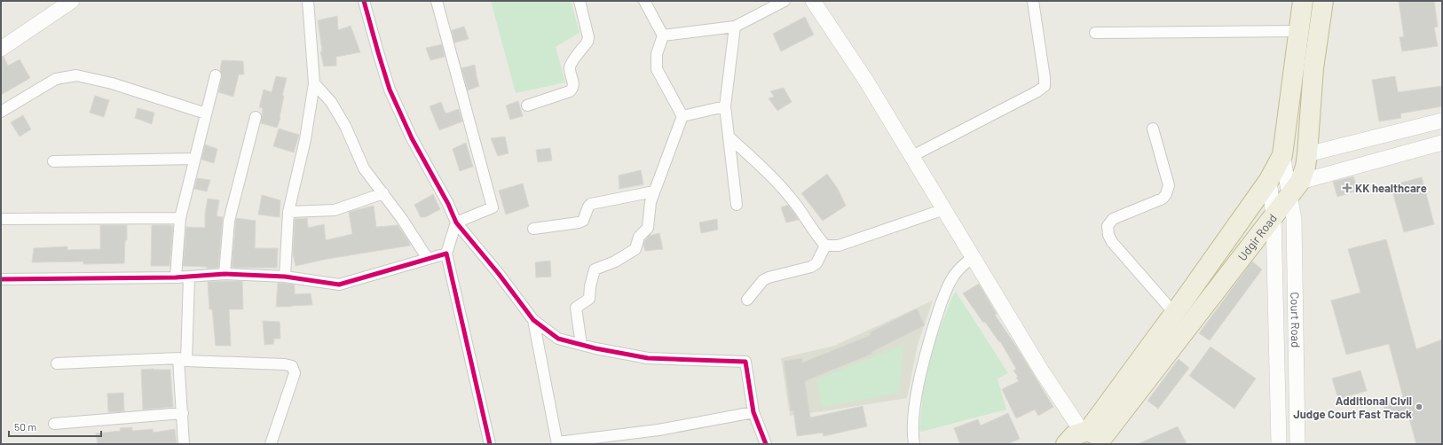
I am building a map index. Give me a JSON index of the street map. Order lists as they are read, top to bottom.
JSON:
{
  "streets": {
    "highway": ["Udgir Road"],
    "street": ["Court Road"]
  },
  "crossings": [
    ["Udgir Road", "Court Road"]
  ],
  "places": {
    "health": ["KK healthcare"],
    "other": ["Additional Civil Judge Court Fast Track"]
  },
  "scale_bar": "50 m"
}
